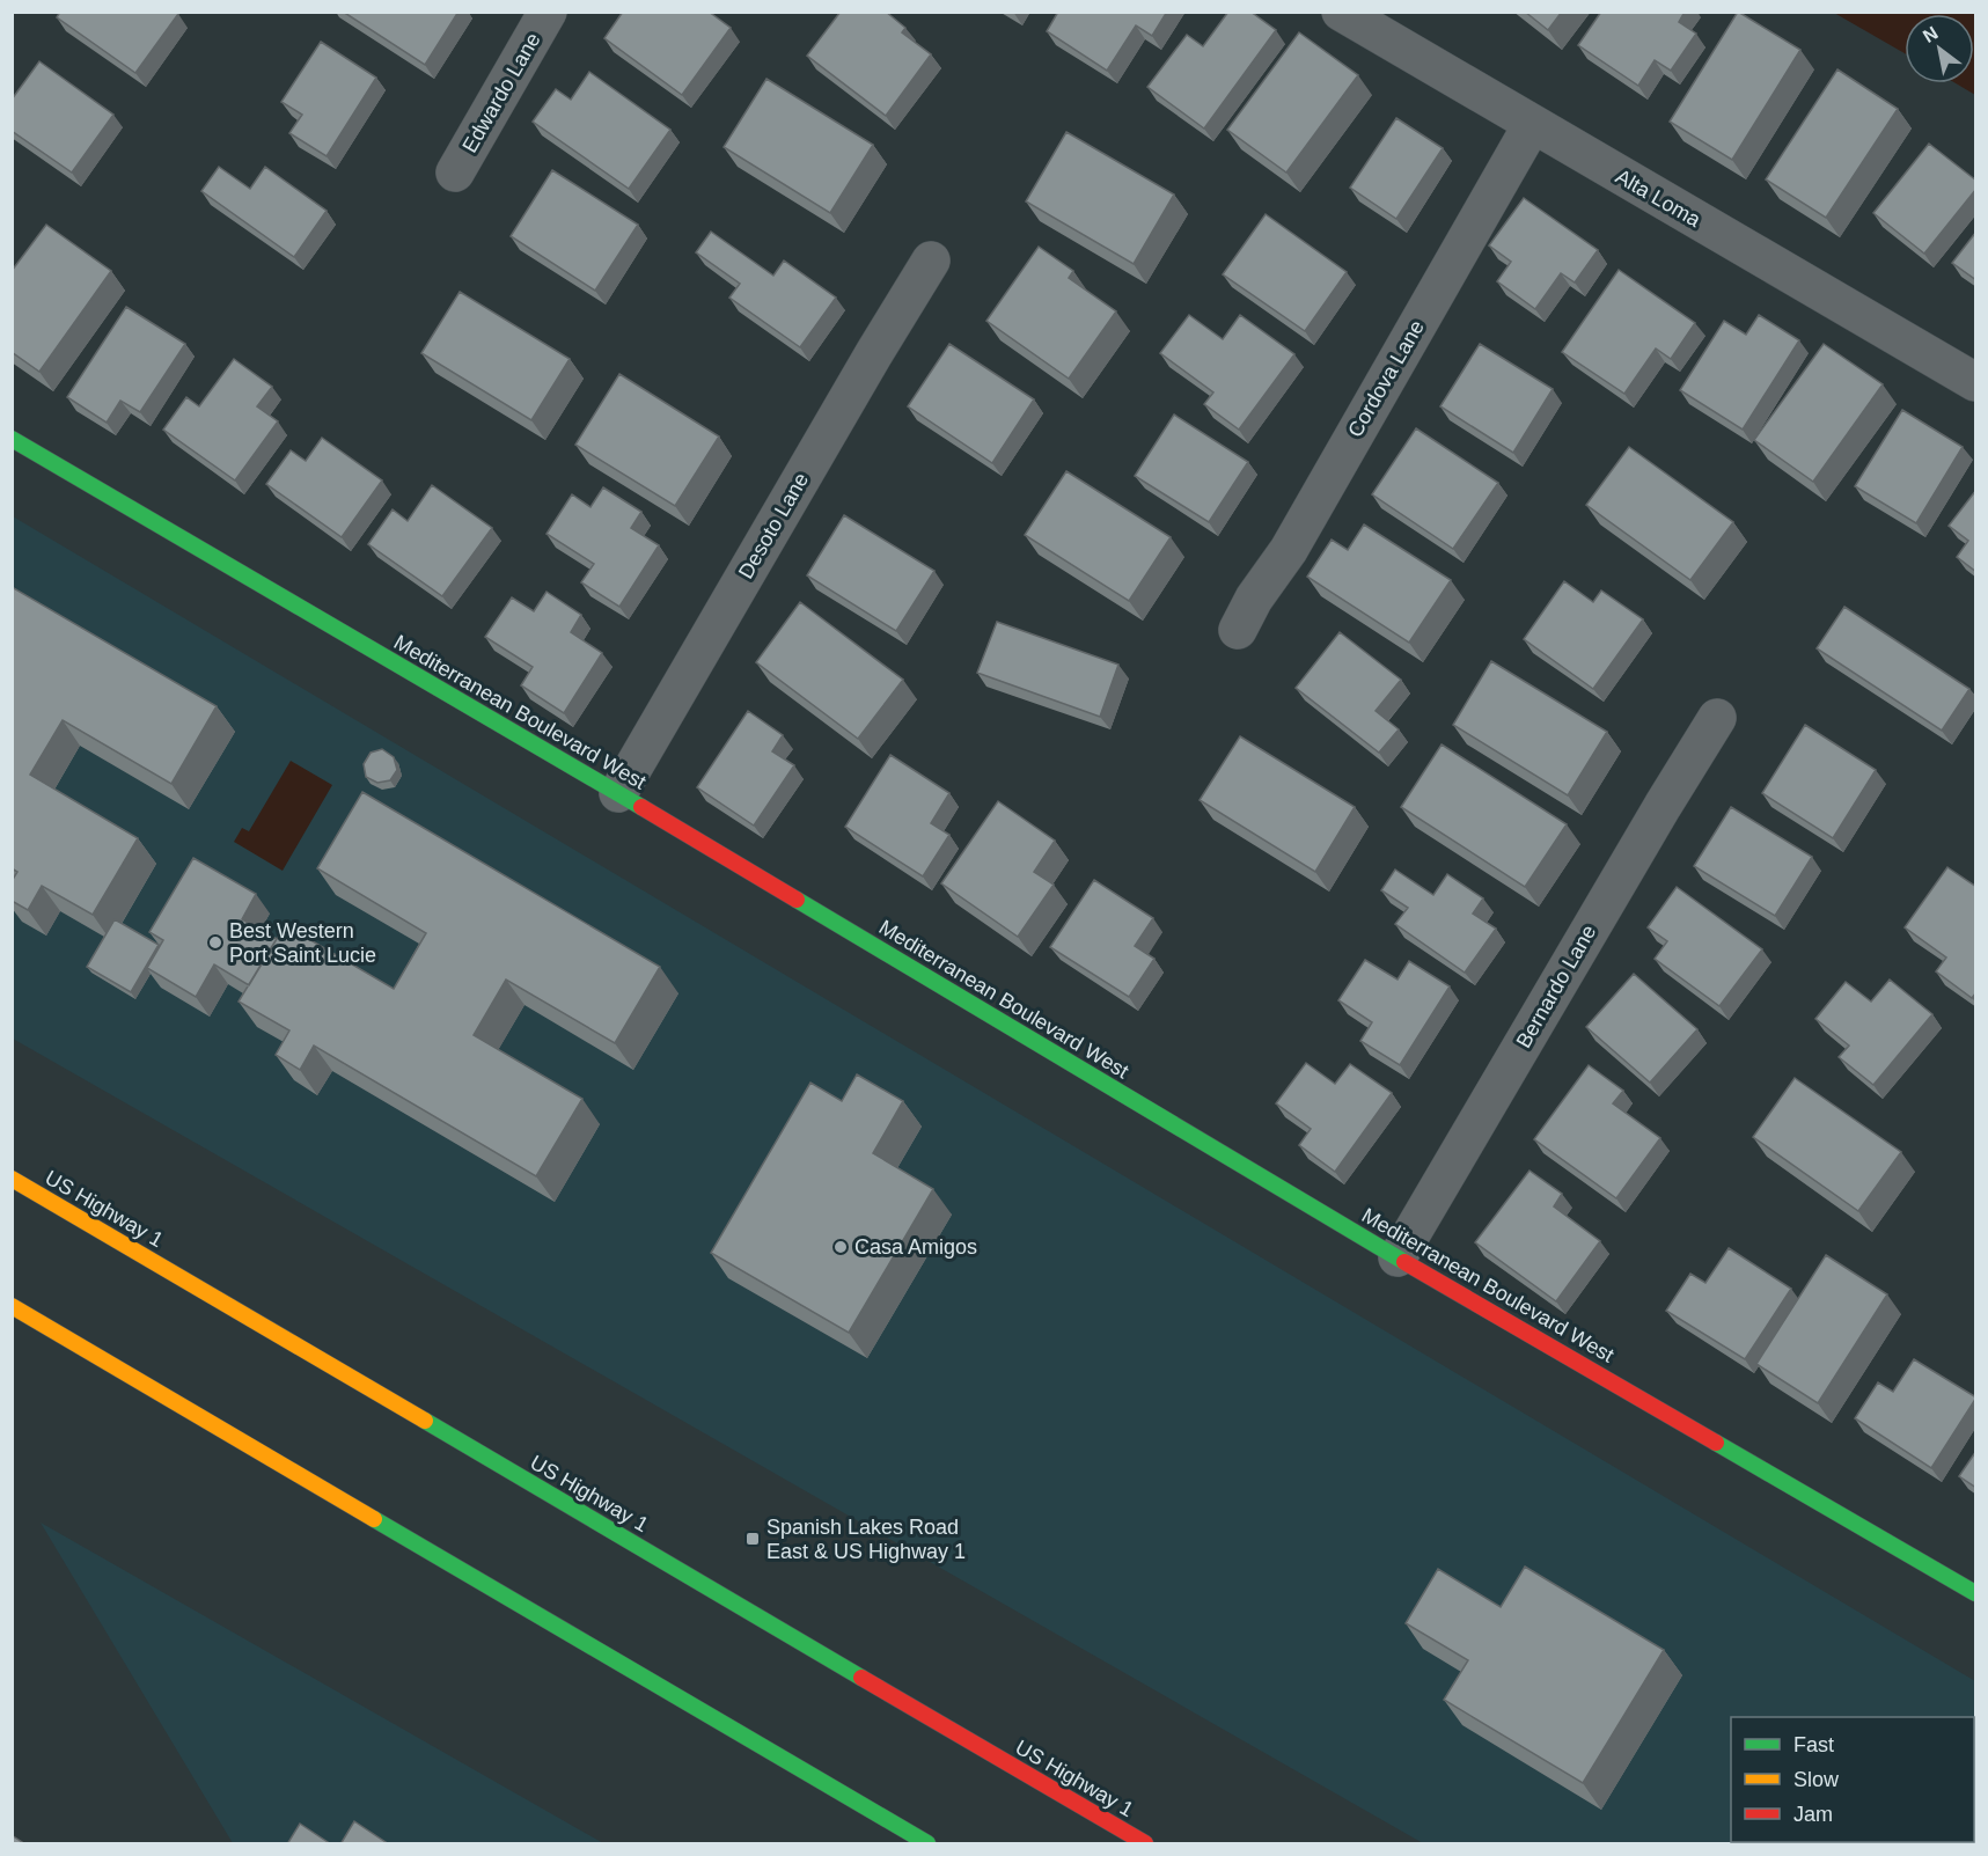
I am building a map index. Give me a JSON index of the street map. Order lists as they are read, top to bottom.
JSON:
{
  "streets": {
    "main road": ["Mediterranean Boulevard West", "US Highway 1"],
    "street": [
      "Edwardo Lane",
      "Alta Loma",
      "Cordova Lane",
      "Desoto Lane",
      "Bernardo Lane"
    ]
  },
  "crossings": [
    ["Alta Loma", "Cordova Lane"],
    ["Desoto Lane", "Mediterranean Boulevard West"],
    ["Mediterranean Boulevard West", "Bernardo Lane"]
  ],
  "places": {
    "other": ["Best Western Port Saint Lucie", "Casa Amigos"],
    "transit": ["Spanish Lakes Road East & US Highway 1"]
  },
  "legend": ["Fast", "Slow", "Jam"],
  "north": "top left"
}
